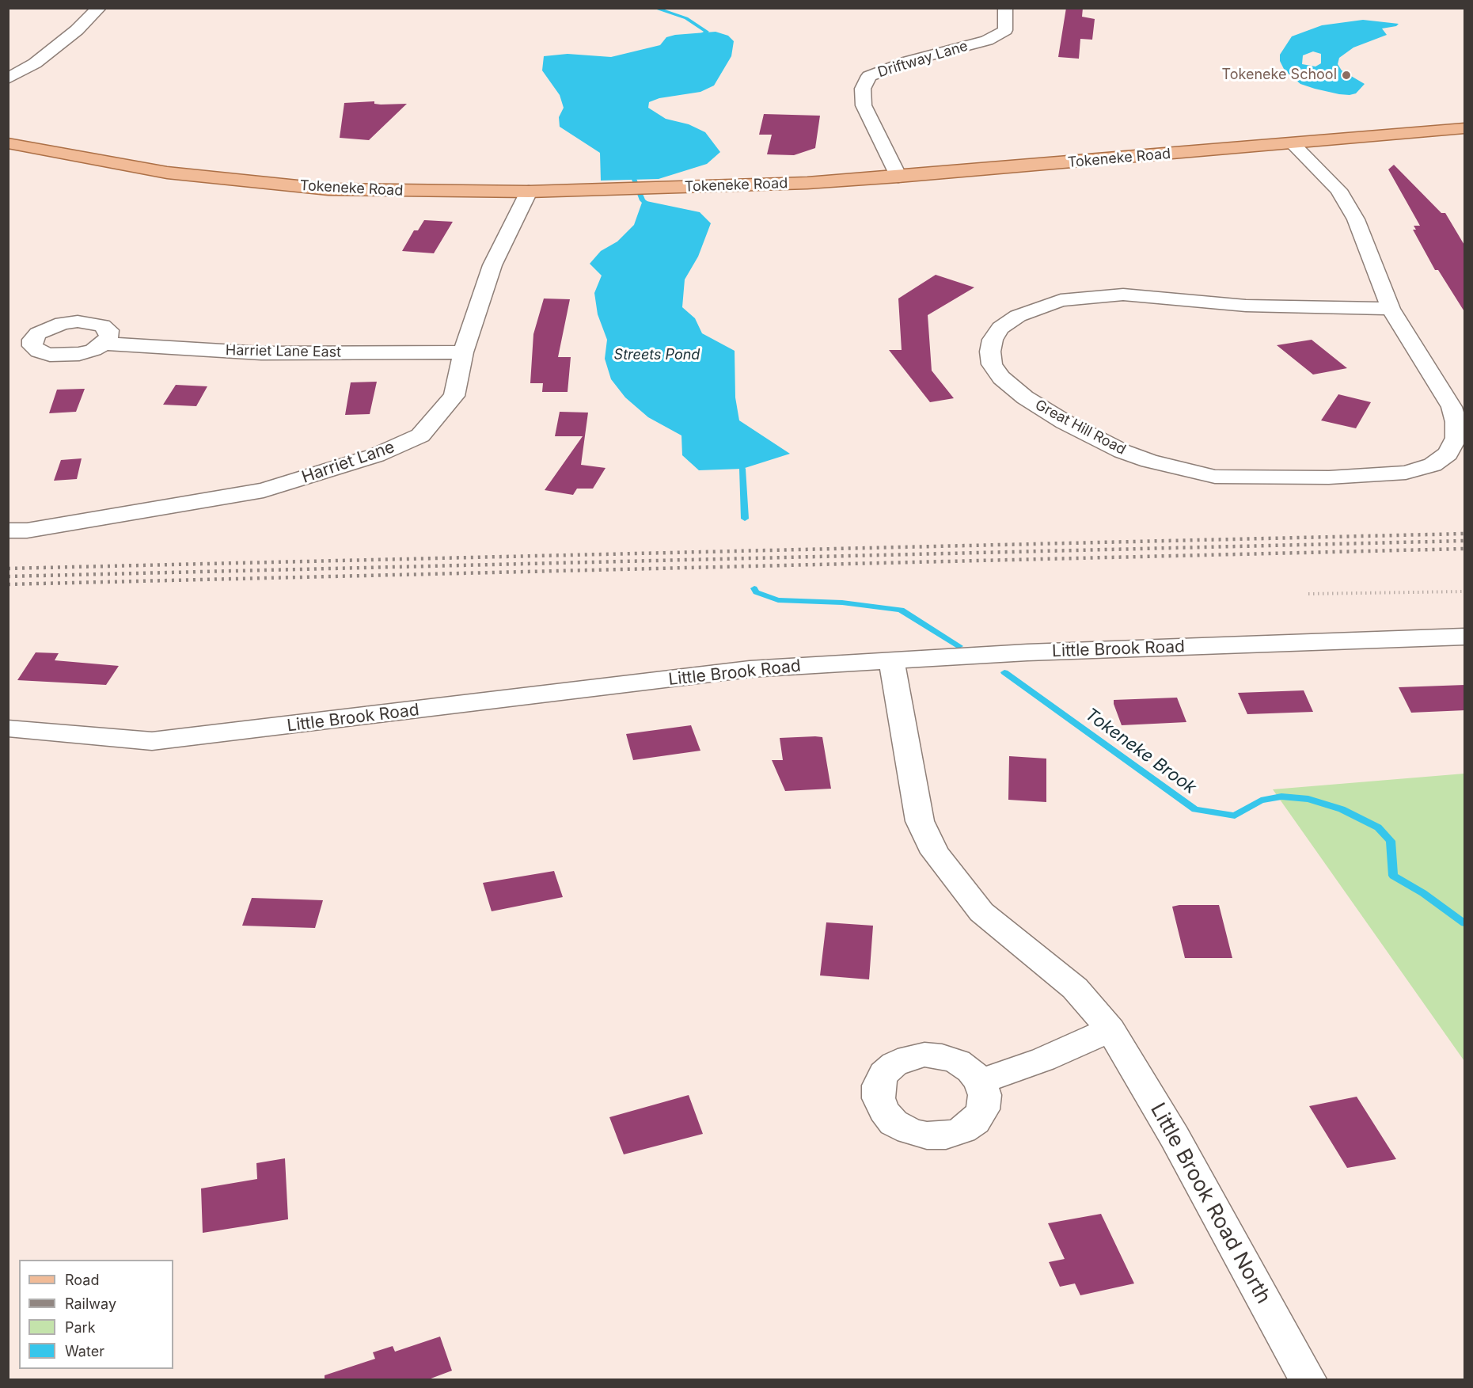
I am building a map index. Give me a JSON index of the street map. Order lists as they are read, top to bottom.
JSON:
{
  "streets": {
    "main road": ["Tokeneke Road"],
    "street": [
      "Driftway Lane",
      "Harriet Lane East",
      "Great Hill Road",
      "Harriet Lane",
      "Little Brook Road",
      "Little Brook Road North"
    ]
  },
  "crossings": [
    ["Driftway Lane", "Tokeneke Road"],
    ["Tokeneke Road", "Great Hill Road"],
    ["Tokeneke Road", "Harriet Lane"],
    ["Harriet Lane East", "Harriet Lane"],
    ["Little Brook Road", "Little Brook Road North"]
  ],
  "water": ["Streets Pond", "Tokeneke Brook"],
  "places": ["Tokeneke School"],
  "legend": [
    "Road",
    "Railway",
    "Park",
    "Water"
  ]
}
